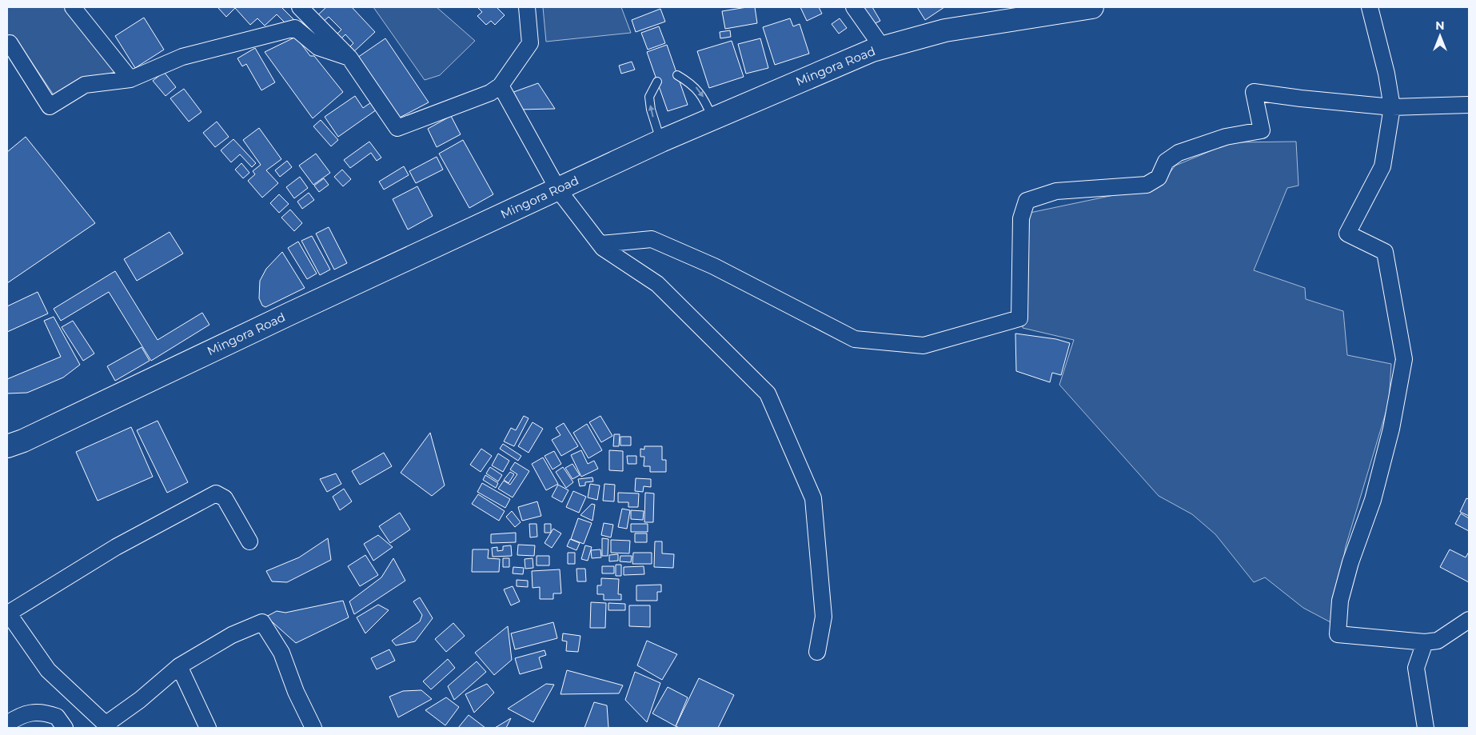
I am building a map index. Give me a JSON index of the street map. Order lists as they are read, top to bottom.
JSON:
{
  "streets": {
    "main road": ["Mingora Road"]
  },
  "north": "top"
}
